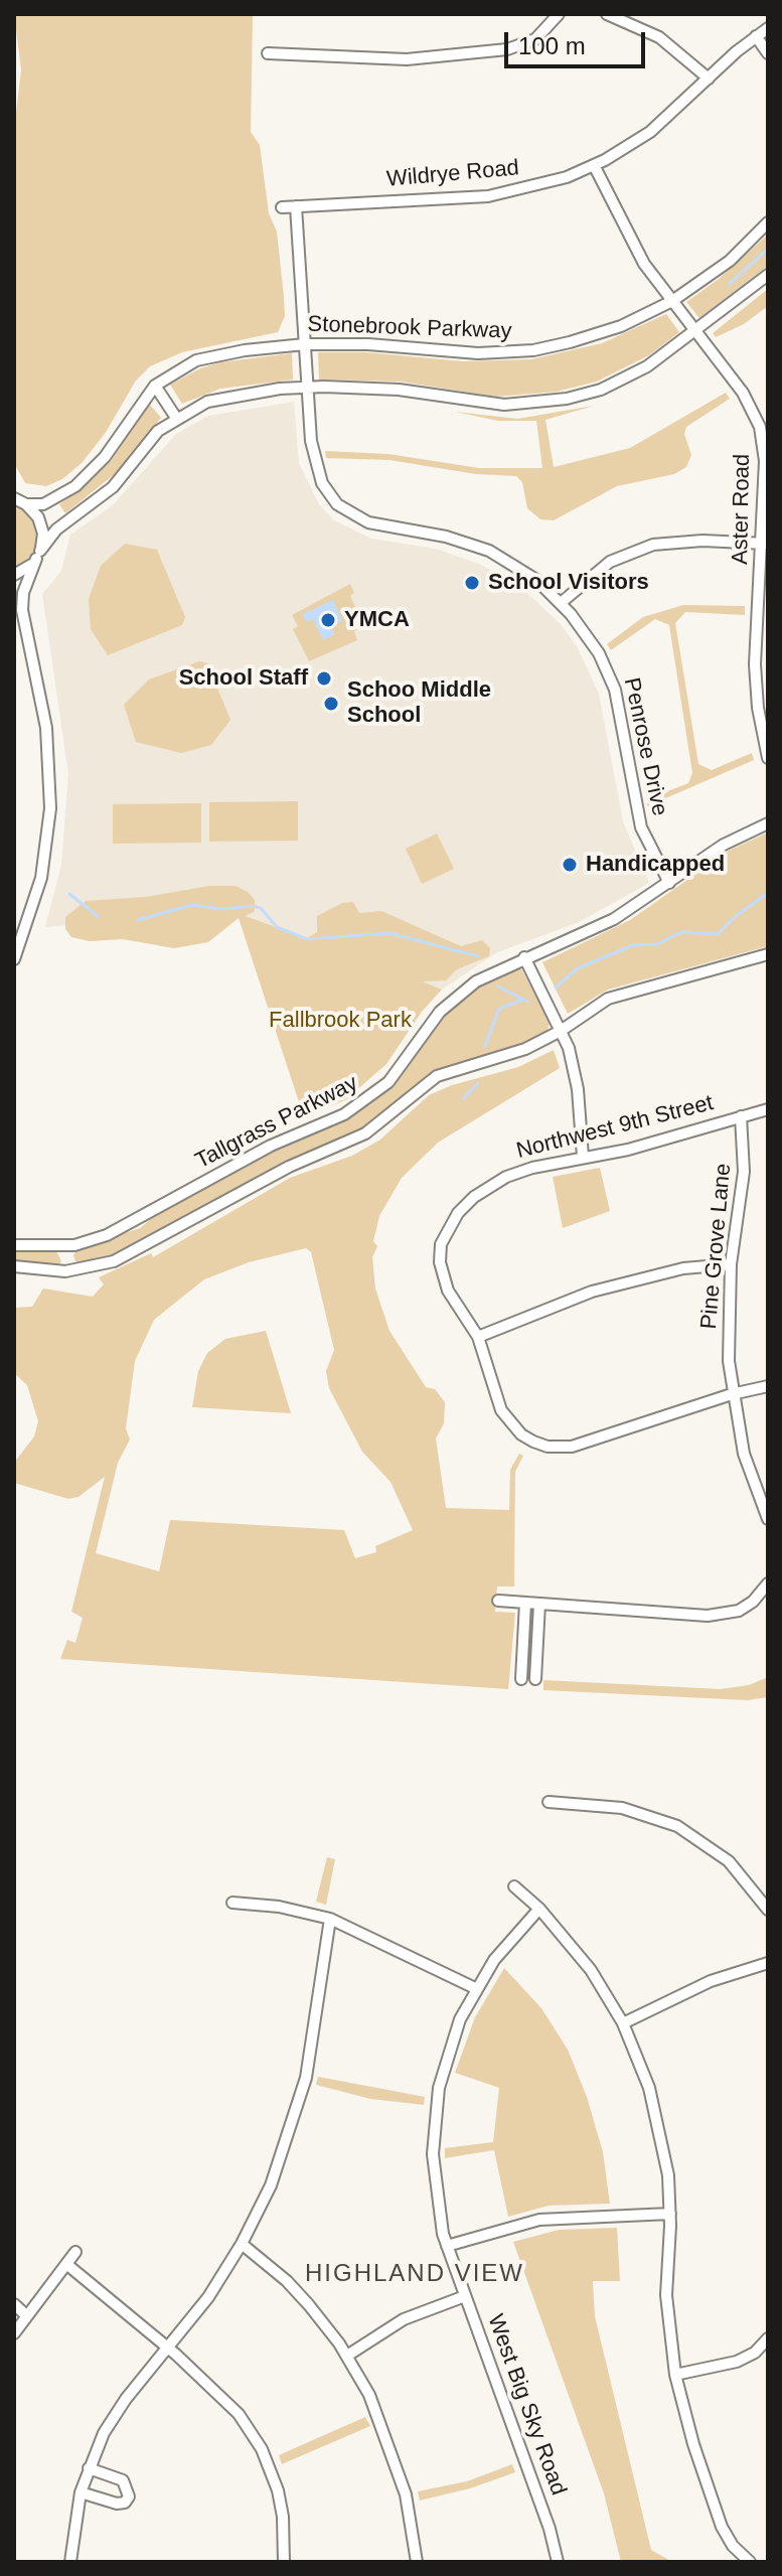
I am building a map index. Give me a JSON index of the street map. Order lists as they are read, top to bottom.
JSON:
{
  "streets": {
    "street": [
      "Wildrye Road",
      "Stonebrook Parkway",
      "Aster Road",
      "Penrose Drive",
      "Tallgrass Parkway",
      "Northwest 9th Street",
      "Pine Grove Lane",
      "West Big Sky Road"
    ]
  },
  "crossings": [
    ["Wildrye Road", "Aster Road"],
    ["Wildrye Road", "Penrose Drive"],
    ["Stonebrook Parkway", "Aster Road"],
    ["Stonebrook Parkway", "Penrose Drive"],
    ["Penrose Drive", "Tallgrass Parkway"],
    ["Northwest 9th Street", "Pine Grove Lane"]
  ],
  "districts": ["HIGHLAND VIEW"],
  "parks": ["Fallbrook Park"],
  "places": [
    "School Visitors",
    "YMCA",
    "School Staff",
    "Schoo Middle School",
    "Handicapped"
  ],
  "scale_bar": "100 m"
}
